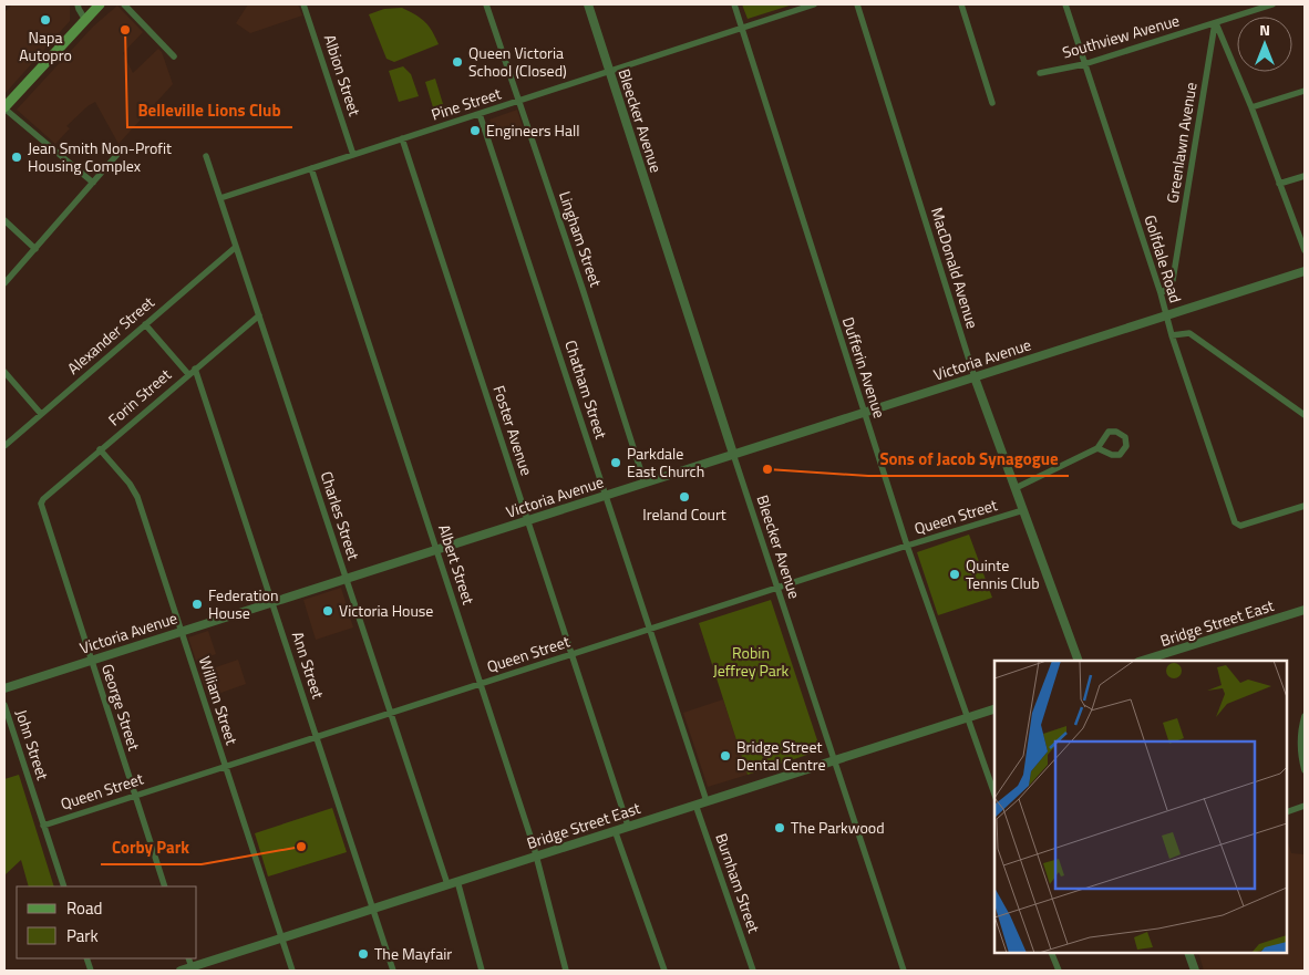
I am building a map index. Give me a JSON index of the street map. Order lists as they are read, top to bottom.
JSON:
{
  "streets": {
    "street": [
      "Southview Avenue",
      "Albion Street",
      "Pine Street",
      "Bleecker Avenue",
      "Greenlawn Avenue",
      "Lingham Street",
      "Golfdale Road",
      "MacDonald Avenue",
      "Alexander Street",
      "Victoria Avenue",
      "Dufferin Avenue",
      "Chatham Street",
      "Forin Street",
      "Foster Avenue",
      "Charles Street",
      "Queen Street",
      "Albert Street",
      "Bridge Street East",
      "Ann Street",
      "William Street",
      "George Street",
      "John Street",
      "Burnham Street"
    ]
  },
  "crossings": [
    ["Southview Avenue", "Greenlawn Avenue"],
    ["Southview Avenue", "Golfdale Road"],
    ["Albion Street", "Pine Street"],
    ["Pine Street", "Bleecker Avenue"],
    ["Pine Street", "Lingham Street"],
    ["Pine Street", "Dufferin Avenue"],
    ["Pine Street", "Chatham Street"],
    ["Pine Street", "Foster Avenue"],
    ["Pine Street", "Charles Street"],
    ["Pine Street", "Albert Street"],
    ["Bleecker Avenue", "Victoria Avenue"],
    ["Bleecker Avenue", "Queen Street"],
    ["Bleecker Avenue", "Bridge Street East"],
    ["Greenlawn Avenue", "Golfdale Road"],
    ["Lingham Street", "Victoria Avenue"],
    ["Golfdale Road", "Victoria Avenue"],
    ["MacDonald Avenue", "Victoria Avenue"],
    ["MacDonald Avenue", "Queen Street"],
    ["Alexander Street", "Charles Street"],
    ["Victoria Avenue", "Dufferin Avenue"],
    ["Victoria Avenue", "Chatham Street"],
    ["Victoria Avenue", "Foster Avenue"],
    ["Victoria Avenue", "Charles Street"],
    ["Victoria Avenue", "Albert Street"],
    ["Victoria Avenue", "Ann Street"],
    ["Victoria Avenue", "William Street"],
    ["Victoria Avenue", "George Street"],
    ["Dufferin Avenue", "Queen Street"],
    ["Dufferin Avenue", "Bridge Street East"],
    ["Chatham Street", "Queen Street"],
    ["Chatham Street", "Bridge Street East"],
    ["Forin Street", "Charles Street"],
    ["Forin Street", "Ann Street"],
    ["Forin Street", "William Street"],
    ["Forin Street", "George Street"],
    ["Foster Avenue", "Queen Street"],
    ["Foster Avenue", "Bridge Street East"],
    ["Charles Street", "Queen Street"],
    ["Charles Street", "Bridge Street East"],
    ["Queen Street", "Albert Street"],
    ["Queen Street", "Ann Street"],
    ["Queen Street", "William Street"],
    ["Queen Street", "George Street"],
    ["Queen Street", "John Street"],
    ["Albert Street", "Bridge Street East"],
    ["Bridge Street East", "Ann Street"],
    ["Bridge Street East", "William Street"],
    ["Bridge Street East", "Burnham Street"]
  ],
  "parks": ["Robin Jeffrey Park"],
  "places": [
    "Napa Autopro",
    "Belleville Lions Club",
    "Queen Victoria School (Closed)",
    "Engineers Hall",
    "Jean Smith Non-Profit Housing Complex",
    "Parkdale East Church",
    "Sons of Jacob Synagogue",
    "Ireland Court",
    "Quinte Tennis Club",
    "Federation House",
    "Victoria House",
    "Bridge Street Dental Centre",
    "The Parkwood",
    "Corby Park",
    "The Mayfair"
  ],
  "legend": ["Road", "Park"],
  "north": "top"
}
